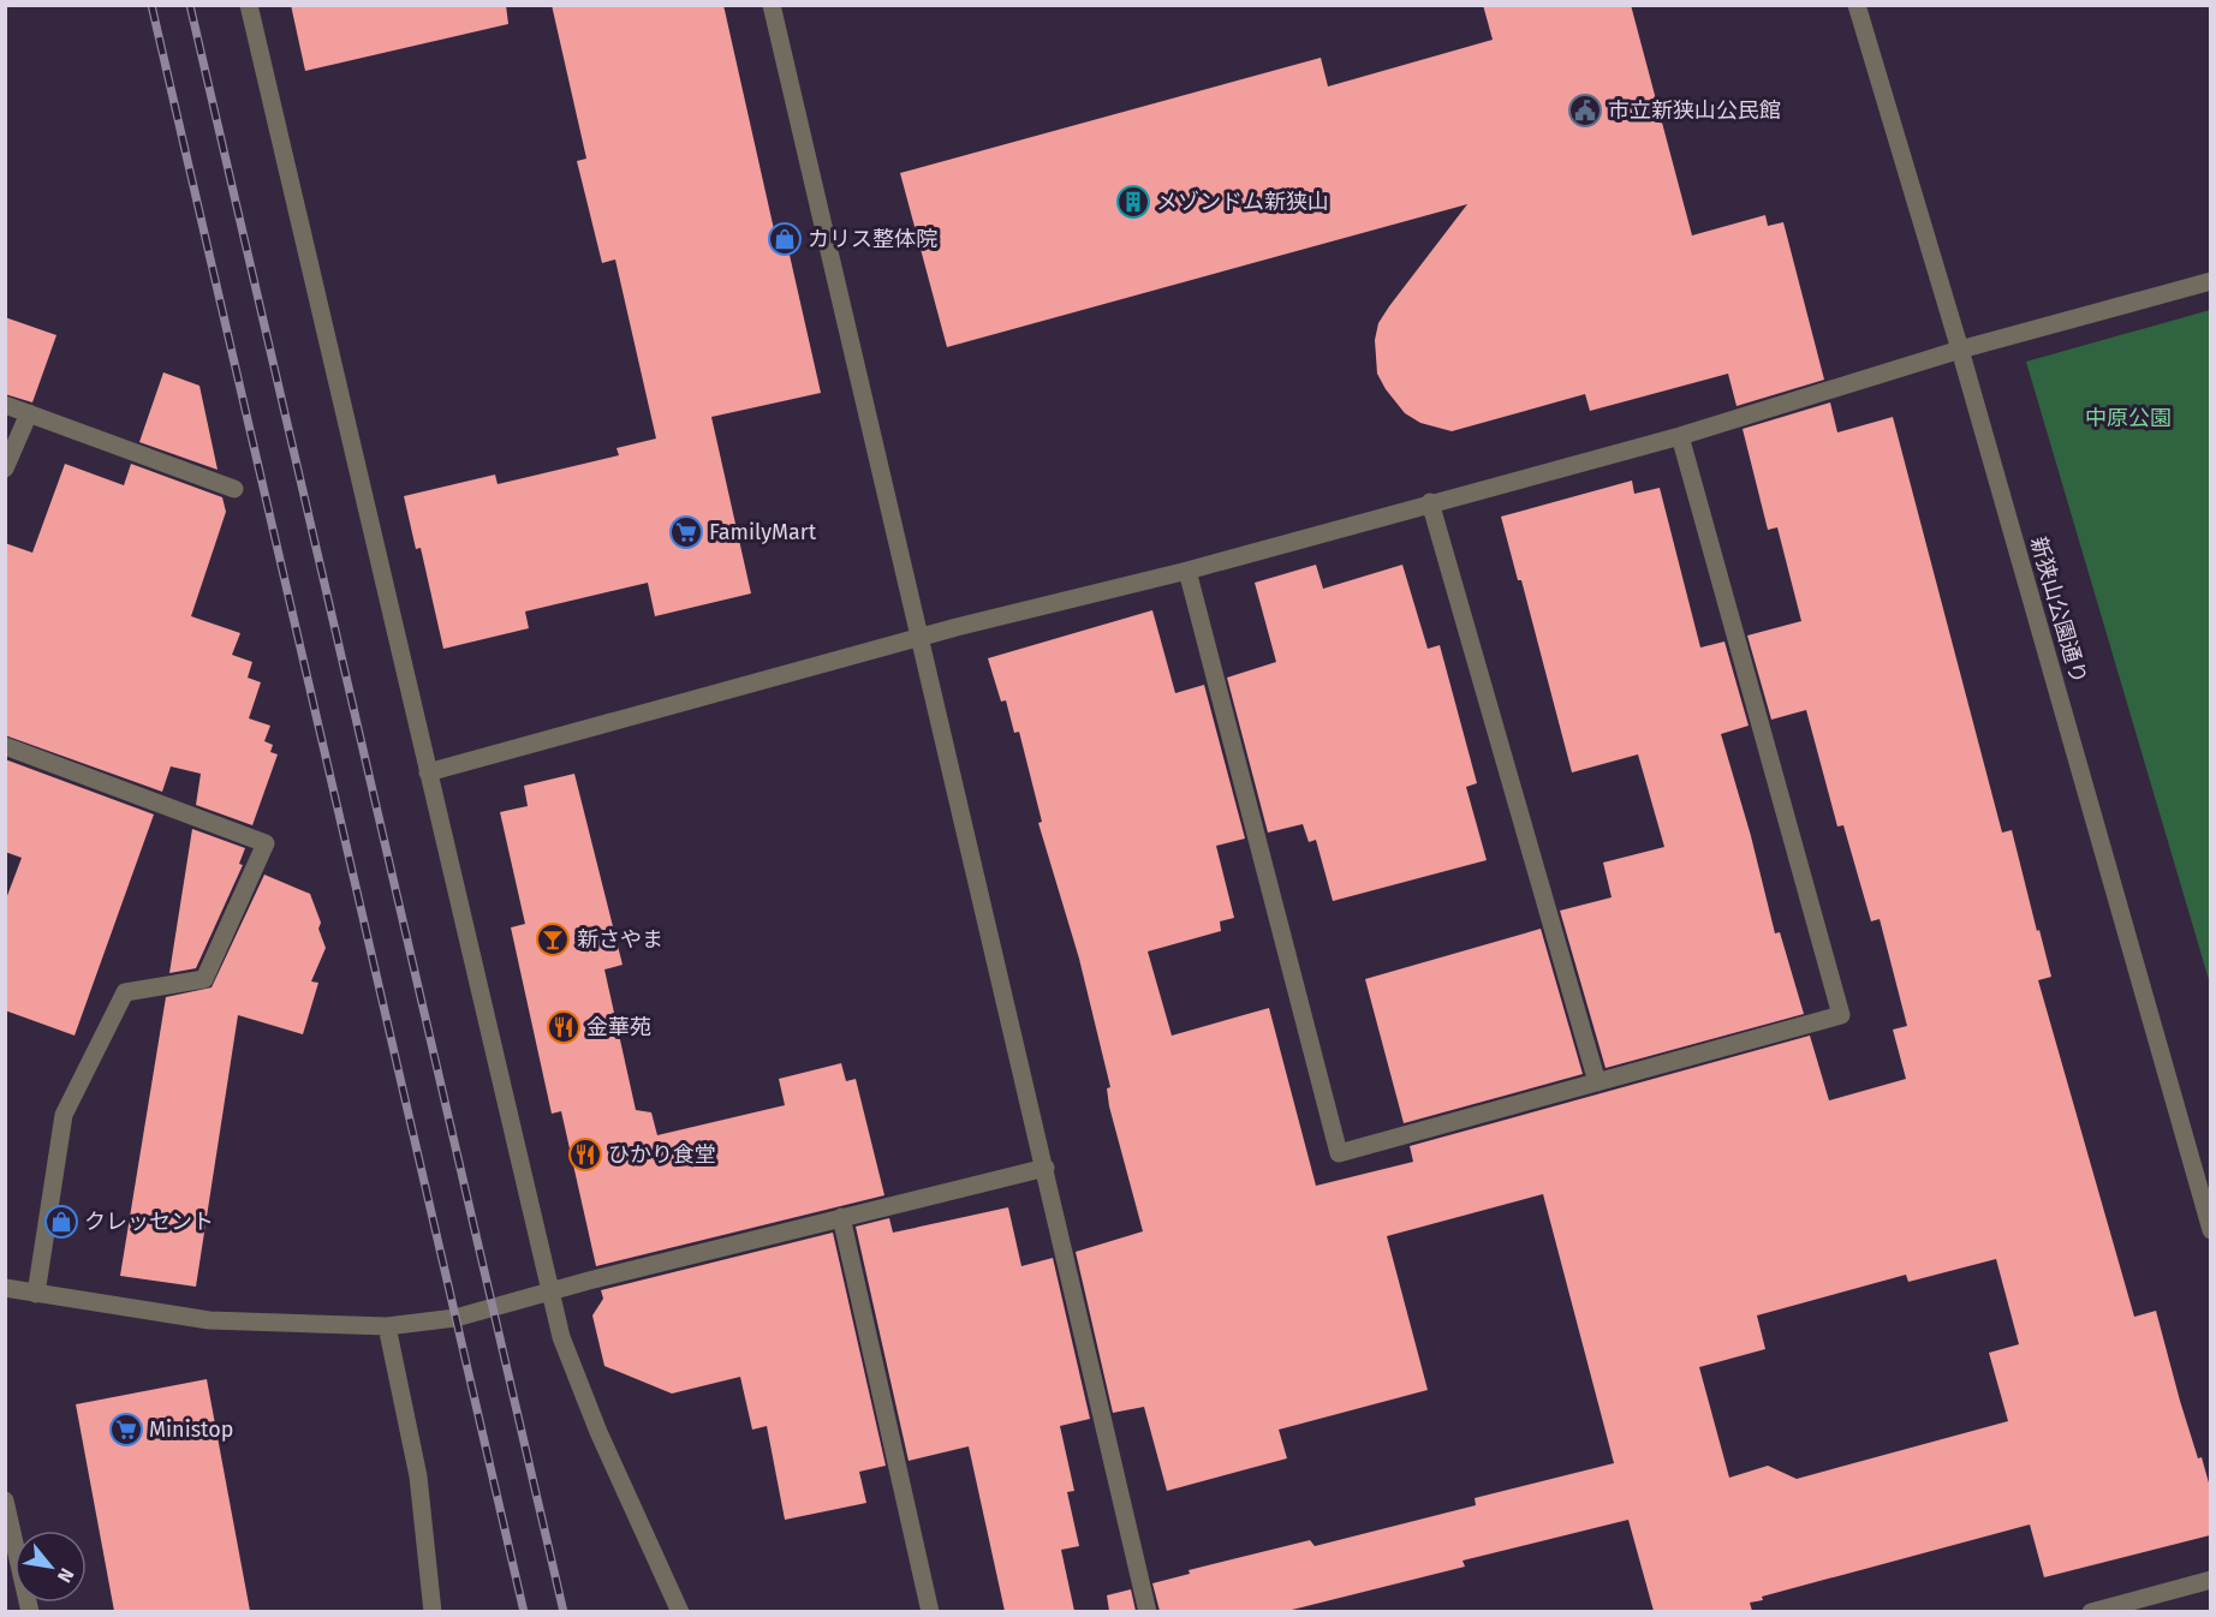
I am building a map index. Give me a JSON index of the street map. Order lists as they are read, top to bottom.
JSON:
{
  "streets": {
    "street": ["新狭山公園通り"]
  },
  "parks": ["中原公園"],
  "places": {
    "public building": ["市立新狭山公民館"],
    "building": ["メゾンドム新狭山"],
    "shop": ["カリス整体院", "クレッセント"],
    "supermarket": ["FamilyMart", "Ministop"],
    "bar": ["新さやま"],
    "restaurant": ["金華苑", "ひかり食堂"]
  },
  "north": "bottom right"
}
